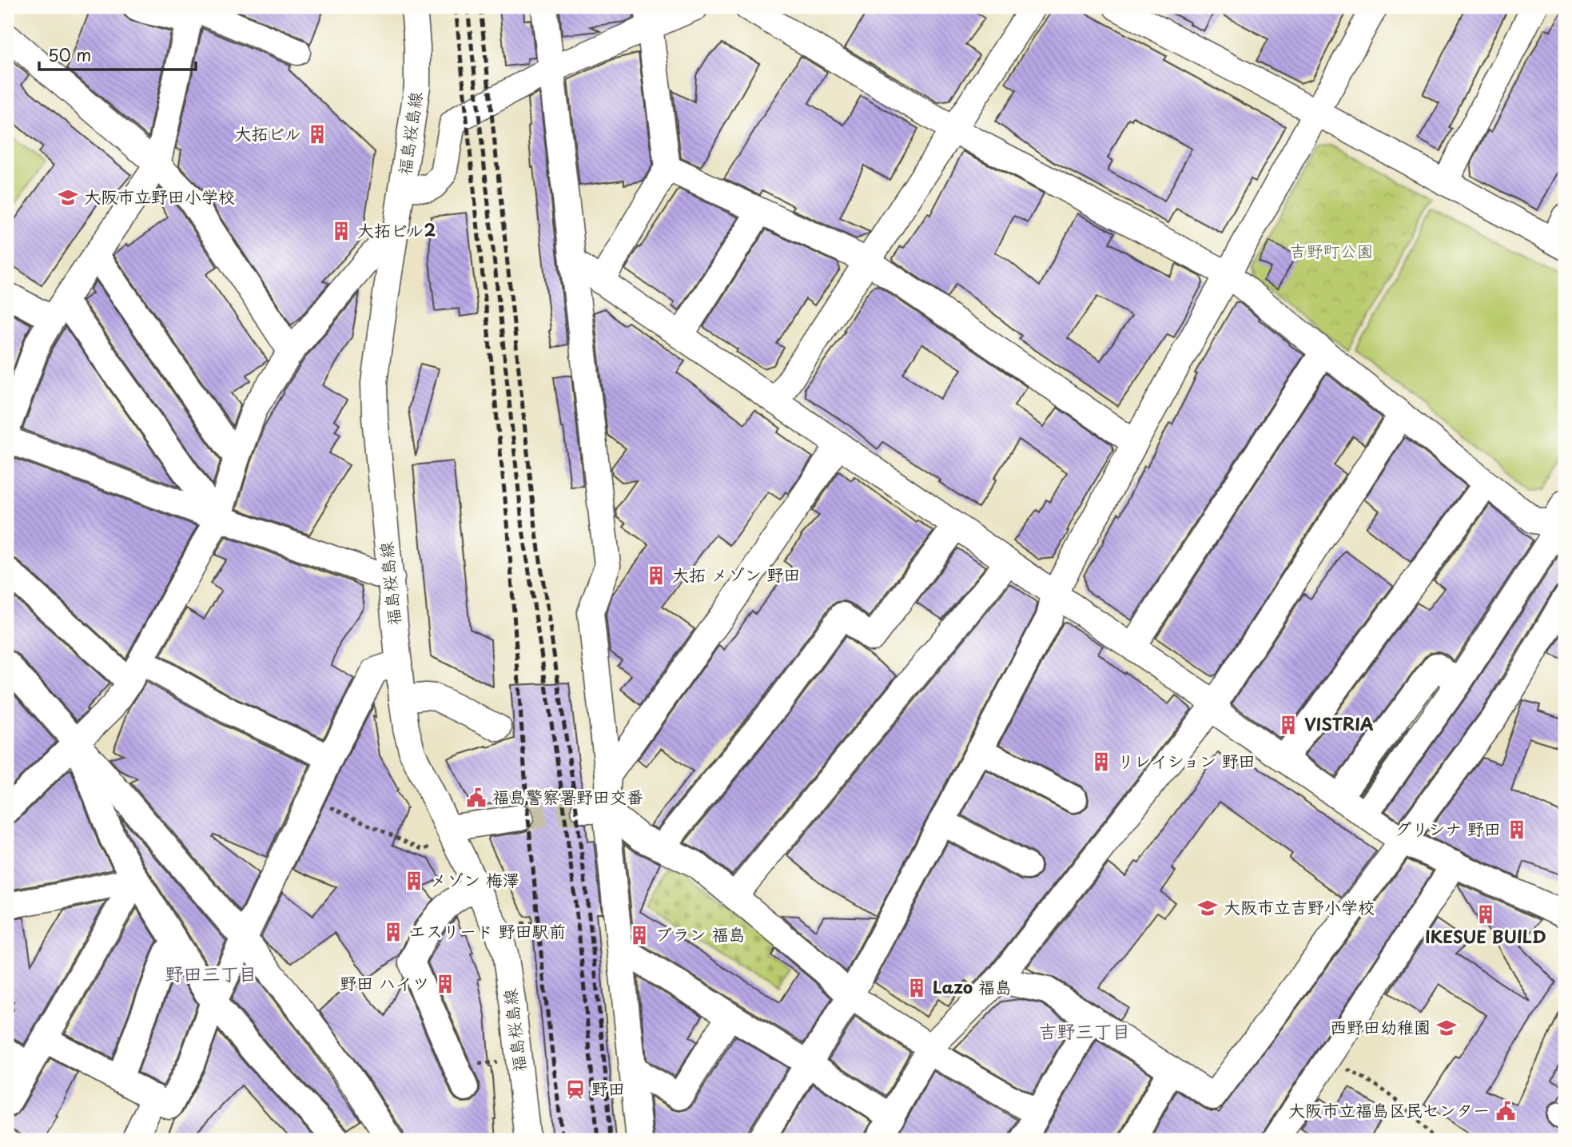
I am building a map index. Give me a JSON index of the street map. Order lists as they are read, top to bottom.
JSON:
{
  "streets": {
    "street": ["福島桜島線"]
  },
  "districts": ["野田三丁目", "吉野三丁目"],
  "parks": ["吉野町公園"],
  "places": {
    "building": [
      "大拓ビル",
      "大拓ビル2",
      "大拓 メゾン 野田",
      "VISTRIA",
      "リレイション 野田",
      "グリシナ 野田",
      "メゾン 梅澤",
      "IKESUE BUILD",
      "エスリード 野田駅前",
      "ブラン 福島",
      "野田 ハイツ",
      "Lazo 福島"
    ],
    "school or university": ["大阪市立野田小学校", "大阪市立吉野小学校", "西野田幼稚園"],
    "public building": ["福島警察署野田交番", "大阪市立福島区民センター"],
    "station": ["野田"]
  },
  "scale_bar": "50 m"
}
